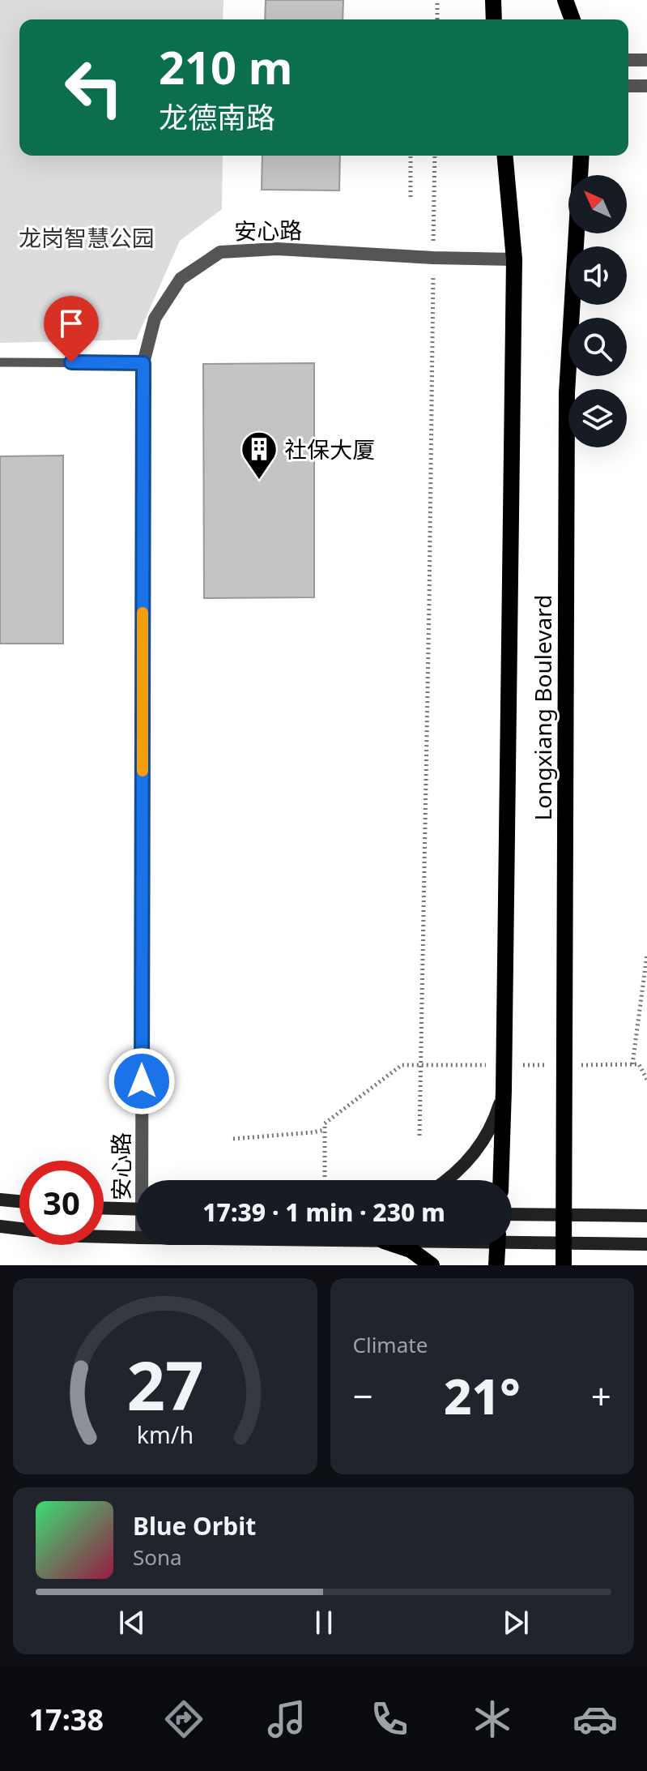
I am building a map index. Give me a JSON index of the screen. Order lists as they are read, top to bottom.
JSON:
{
  "streets": {
    "main road": ["Longxiang Boulevard"],
    "street": ["安心路"]
  },
  "crossings": [
    ["安心路", "Longxiang Boulevard"]
  ],
  "parks": ["龙岗智慧公园"],
  "places": {
    "building": ["社保大厦"]
  },
  "north": "top left",
  "page": {
    "turn": ["210 m", "龙德南路"],
    "limit": "30",
    "trip": "17:39 · 1 min · 230 m",
    "tile": "Climate",
    "heat": ["−", "21°", "+"],
    "song": ["Blue Orbit", "Sona"],
    "tabs": "17:38",
    "gauge": ["27", "km/h"]
  }
}
